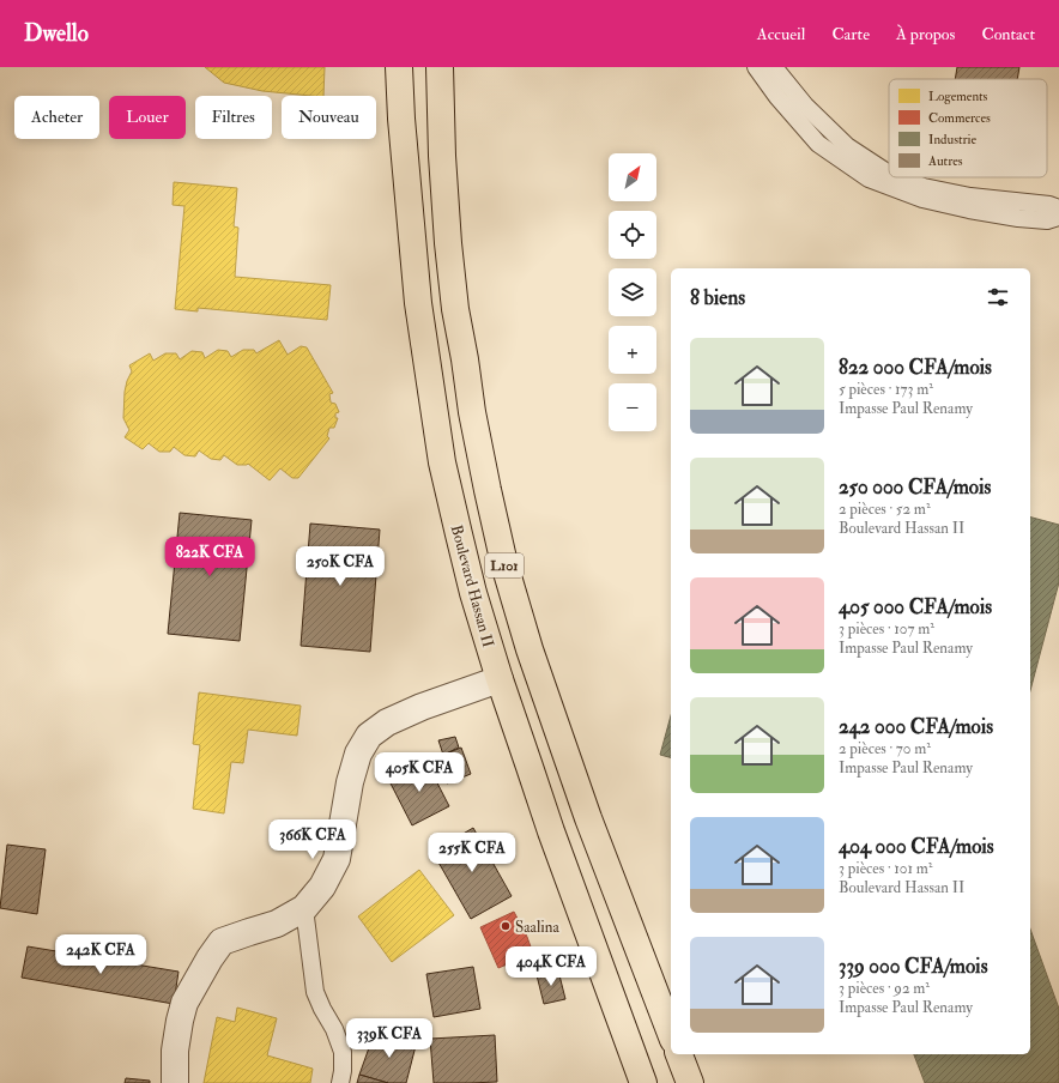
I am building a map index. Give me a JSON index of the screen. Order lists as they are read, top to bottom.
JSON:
{
  "streets": {
    "highway": ["L101", "Boulevard Hassan II"]
  },
  "places": ["Saalina"],
  "legend": [
    "Logements",
    "Commerces",
    "Industrie",
    "Autres"
  ],
  "north": "top right",
  "page": {
    "header": "Dwello",
    "nav": [
      "Accueil",
      "Carte",
      "À propos",
      "Contact"
    ],
    "chip": [
      "Acheter",
      "Louer",
      "Filtres",
      "Nouveau"
    ],
    "map_buttons": ["+", "−"],
    "heading": "8 biens",
    "list": [
      {
        "name": "822 000 CFA/mois",
        "note": "5 pièces · 173 m² · Impasse Paul Renamy"
      },
      {
        "name": "250 000 CFA/mois",
        "note": "2 pièces · 52 m² · Boulevard Hassan II"
      },
      {
        "name": "405 000 CFA/mois",
        "note": "3 pièces · 107 m² · Impasse Paul Renamy"
      },
      {
        "name": "242 000 CFA/mois",
        "note": "2 pièces · 70 m² · Impasse Paul Renamy"
      },
      {
        "name": "404 000 CFA/mois",
        "note": "3 pièces · 101 m² · Boulevard Hassan II"
      },
      {
        "name": "339 000 CFA/mois",
        "note": "3 pièces · 92 m² · Impasse Paul Renamy"
      }
    ],
    "price": [
      "822K CFA",
      "250K CFA",
      "405K CFA",
      "366K CFA",
      "255K CFA",
      "242K CFA",
      "404K CFA",
      "339K CFA"
    ]
  }
}
